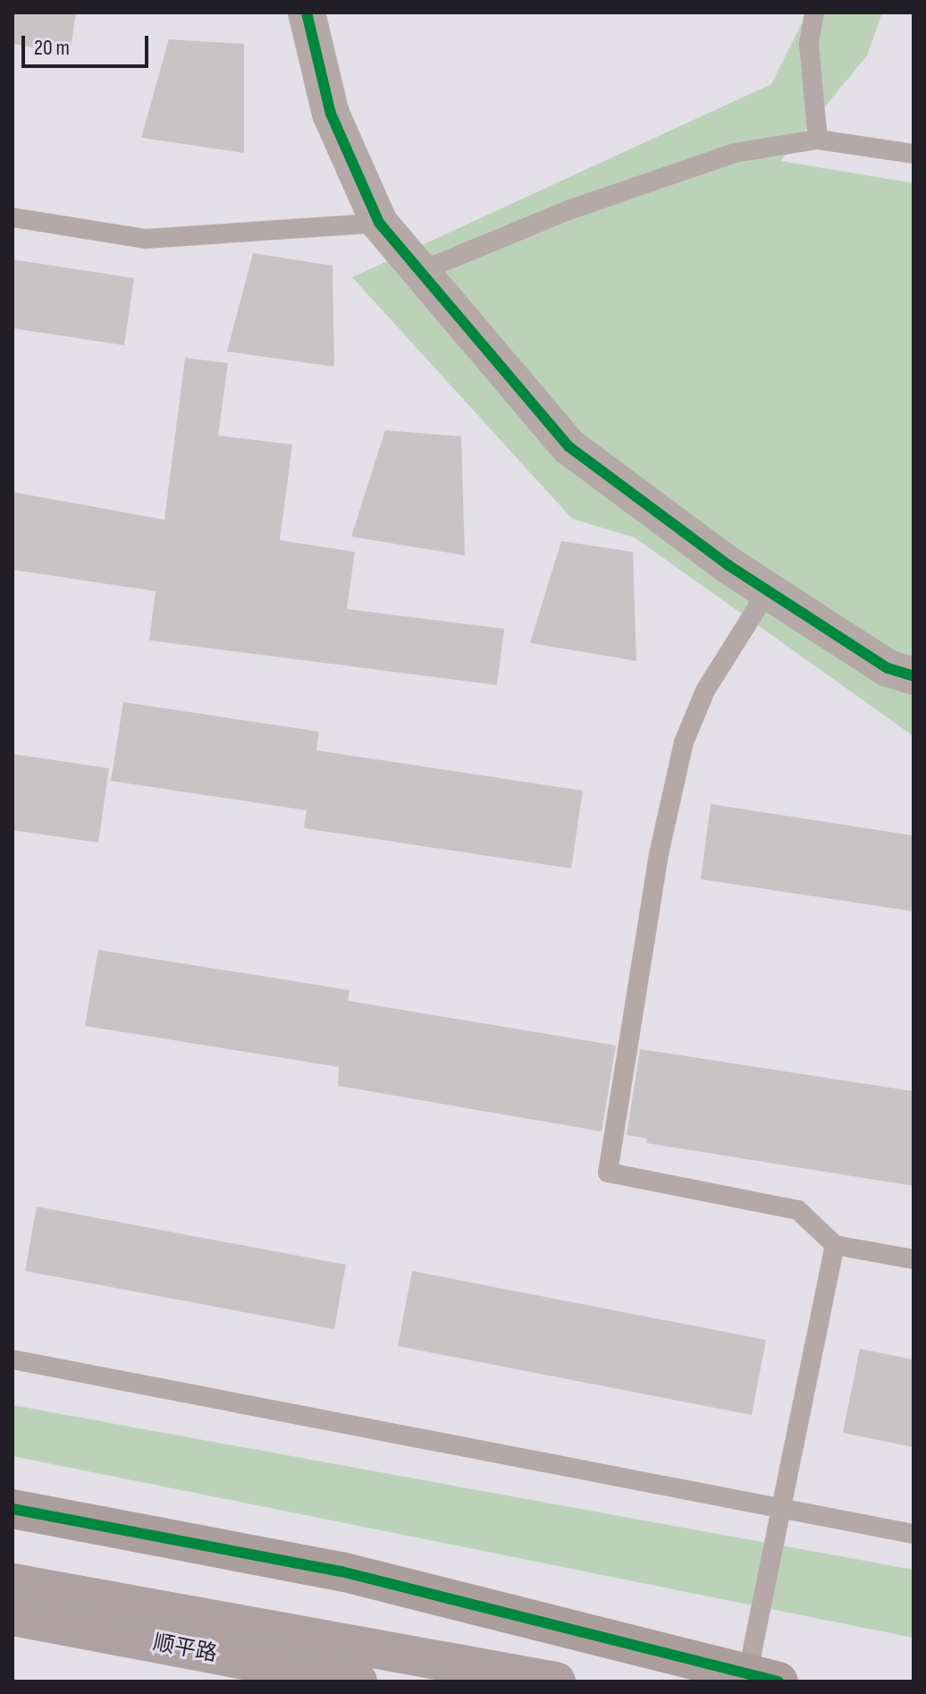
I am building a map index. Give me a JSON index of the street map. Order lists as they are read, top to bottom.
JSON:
{
  "streets": {
    "main road": ["顺平路"]
  },
  "scale_bar": "20 m"
}
